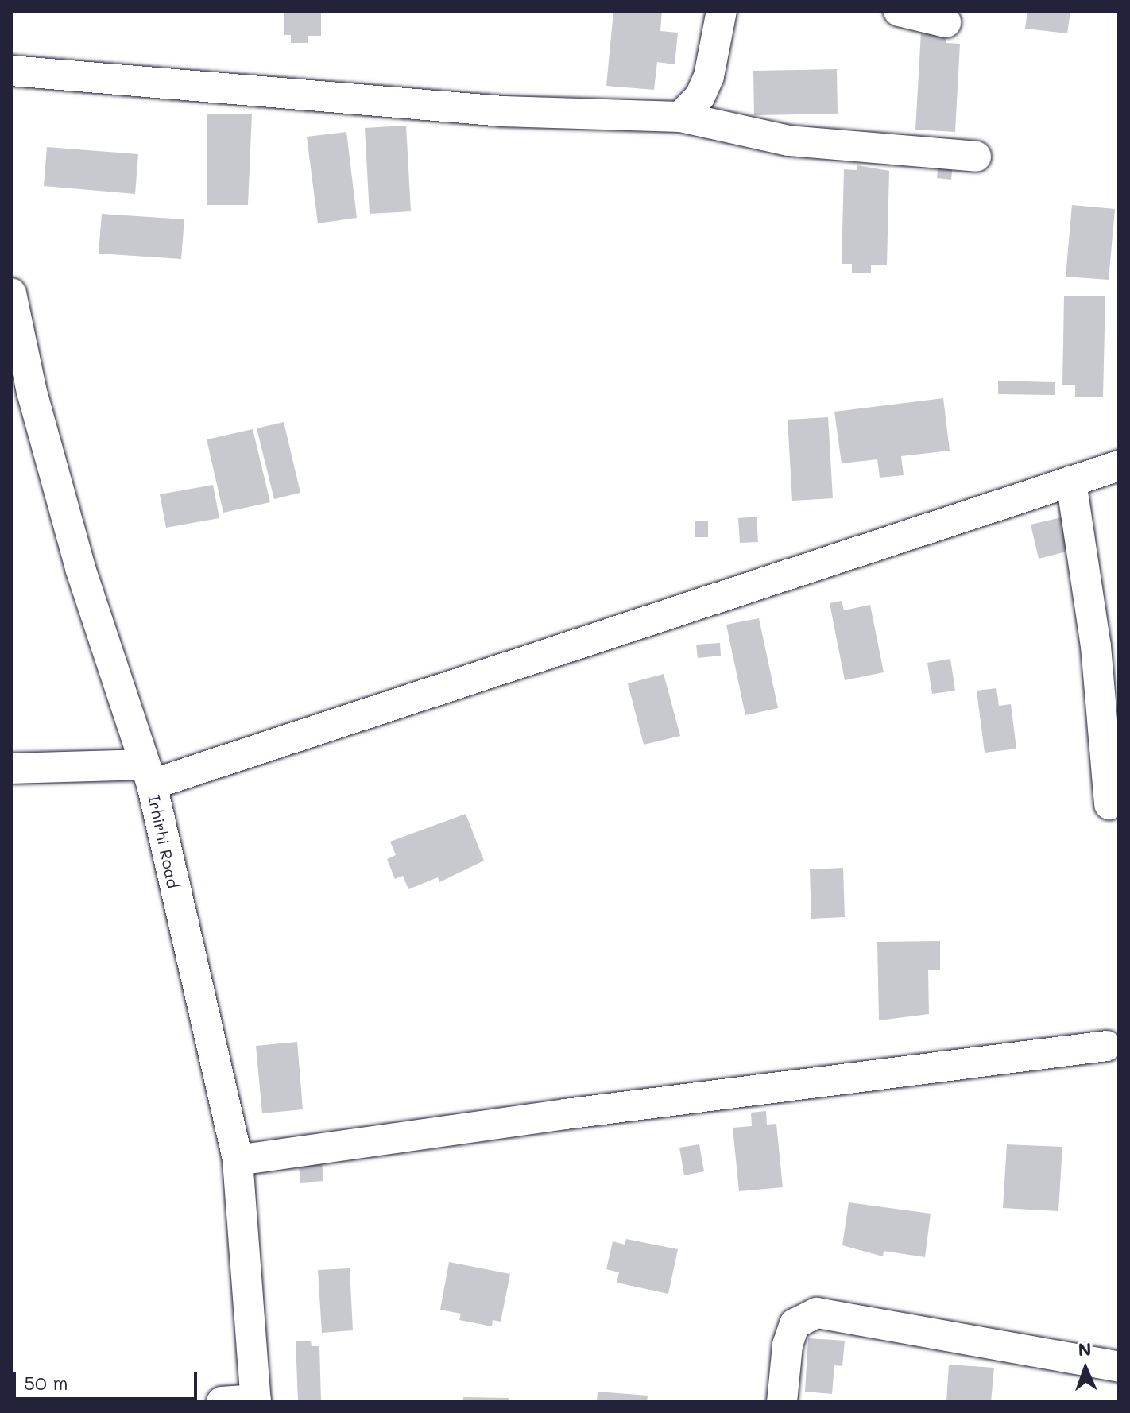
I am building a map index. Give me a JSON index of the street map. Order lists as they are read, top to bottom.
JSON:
{
  "streets": {
    "street": ["Irhirhi Road"]
  },
  "scale_bar": "50 m",
  "north": "top"
}
